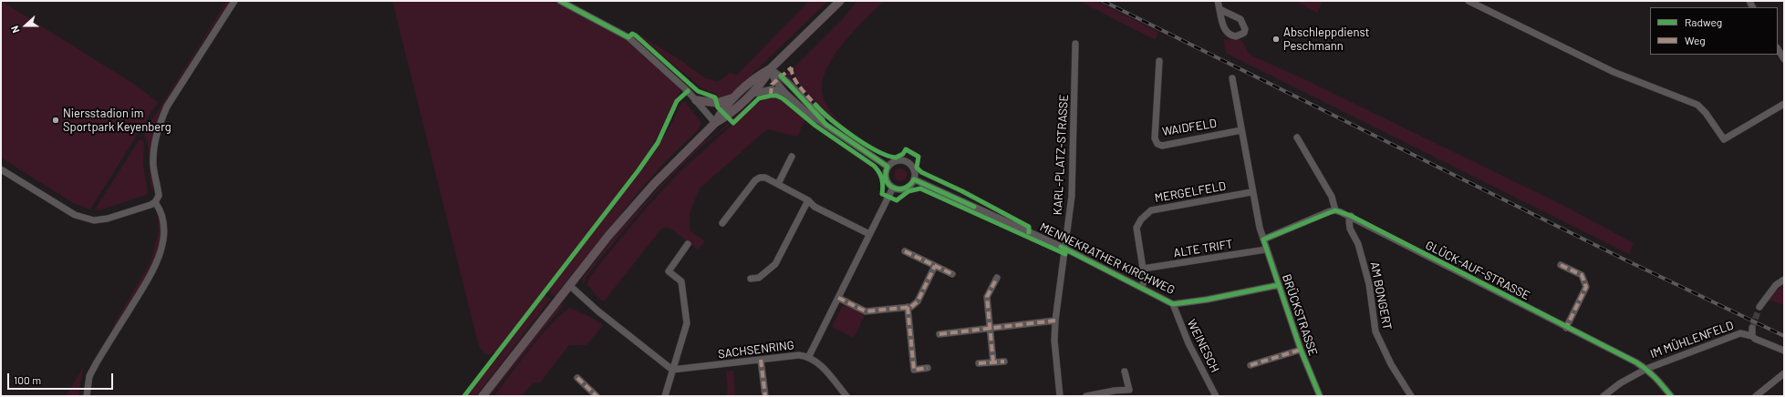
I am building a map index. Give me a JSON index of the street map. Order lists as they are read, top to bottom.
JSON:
{
  "streets": {
    "street": [
      "WAIDFELD",
      "KARL-PLATZ-STRASSE",
      "MERGELFELD",
      "ALTE TRIFT",
      "MENNEKRATHER KIRCHWEG",
      "GLÜCK-AUF-STRASSE",
      "AM BONGERT",
      "BRÜCKSTRASSE",
      "IM MÜHLENFELD",
      "WEINESCH",
      "SACHSENRING"
    ]
  },
  "crossings": [
    ["WAIDFELD", "BRÜCKSTRASSE"],
    ["KARL-PLATZ-STRASSE", "MENNEKRATHER KIRCHWEG"],
    ["MERGELFELD", "ALTE TRIFT"],
    ["MERGELFELD", "MENNEKRATHER KIRCHWEG"],
    ["MERGELFELD", "BRÜCKSTRASSE"],
    ["ALTE TRIFT", "BRÜCKSTRASSE"],
    ["MENNEKRATHER KIRCHWEG", "BRÜCKSTRASSE"],
    ["MENNEKRATHER KIRCHWEG", "WEINESCH"],
    ["MENNEKRATHER KIRCHWEG", "SACHSENRING"],
    ["GLÜCK-AUF-STRASSE", "AM BONGERT"],
    ["GLÜCK-AUF-STRASSE", "IM MÜHLENFELD"]
  ],
  "places": ["Abschleppdienst Peschmann", "Niersstadion im Sportpark Keyenberg"],
  "legend": ["Radweg", "Weg"],
  "scale_bar": "100 m",
  "north": "left"
}
